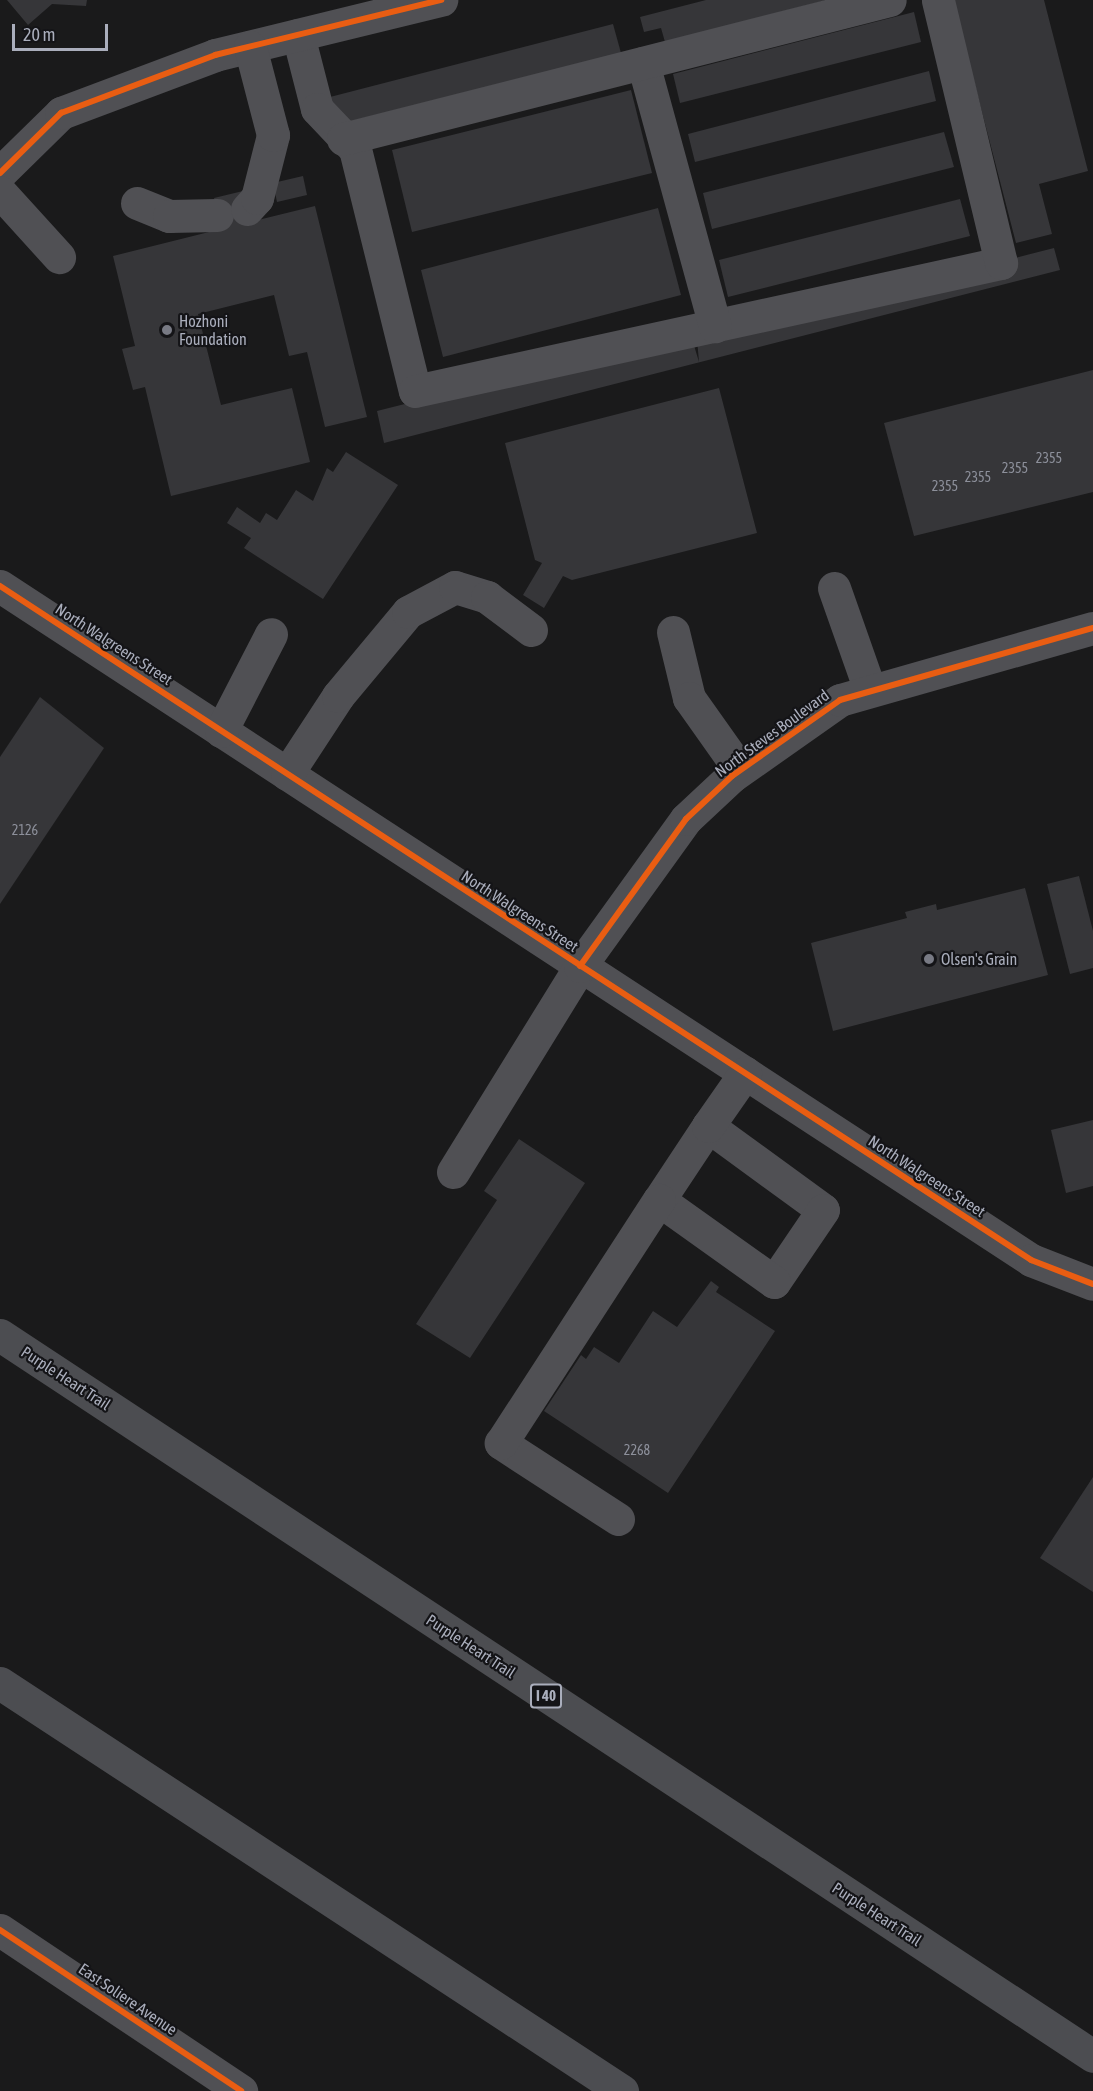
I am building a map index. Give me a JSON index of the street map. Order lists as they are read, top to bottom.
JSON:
{
  "streets": {
    "highway": ["Purple Heart Trail", "I 40"],
    "street": ["North Walgreens Street", "North Steves Boulevard", "East Soliere Avenue"]
  },
  "crossings": [
    ["North Walgreens Street", "North Steves Boulevard"]
  ],
  "places": ["Hozhoni Foundation", "Olsen's Grain"],
  "house_numbers": [
    "2355",
    "2355",
    "2355",
    "2355",
    "2126",
    "2268"
  ],
  "scale_bar": "20 m"
}
